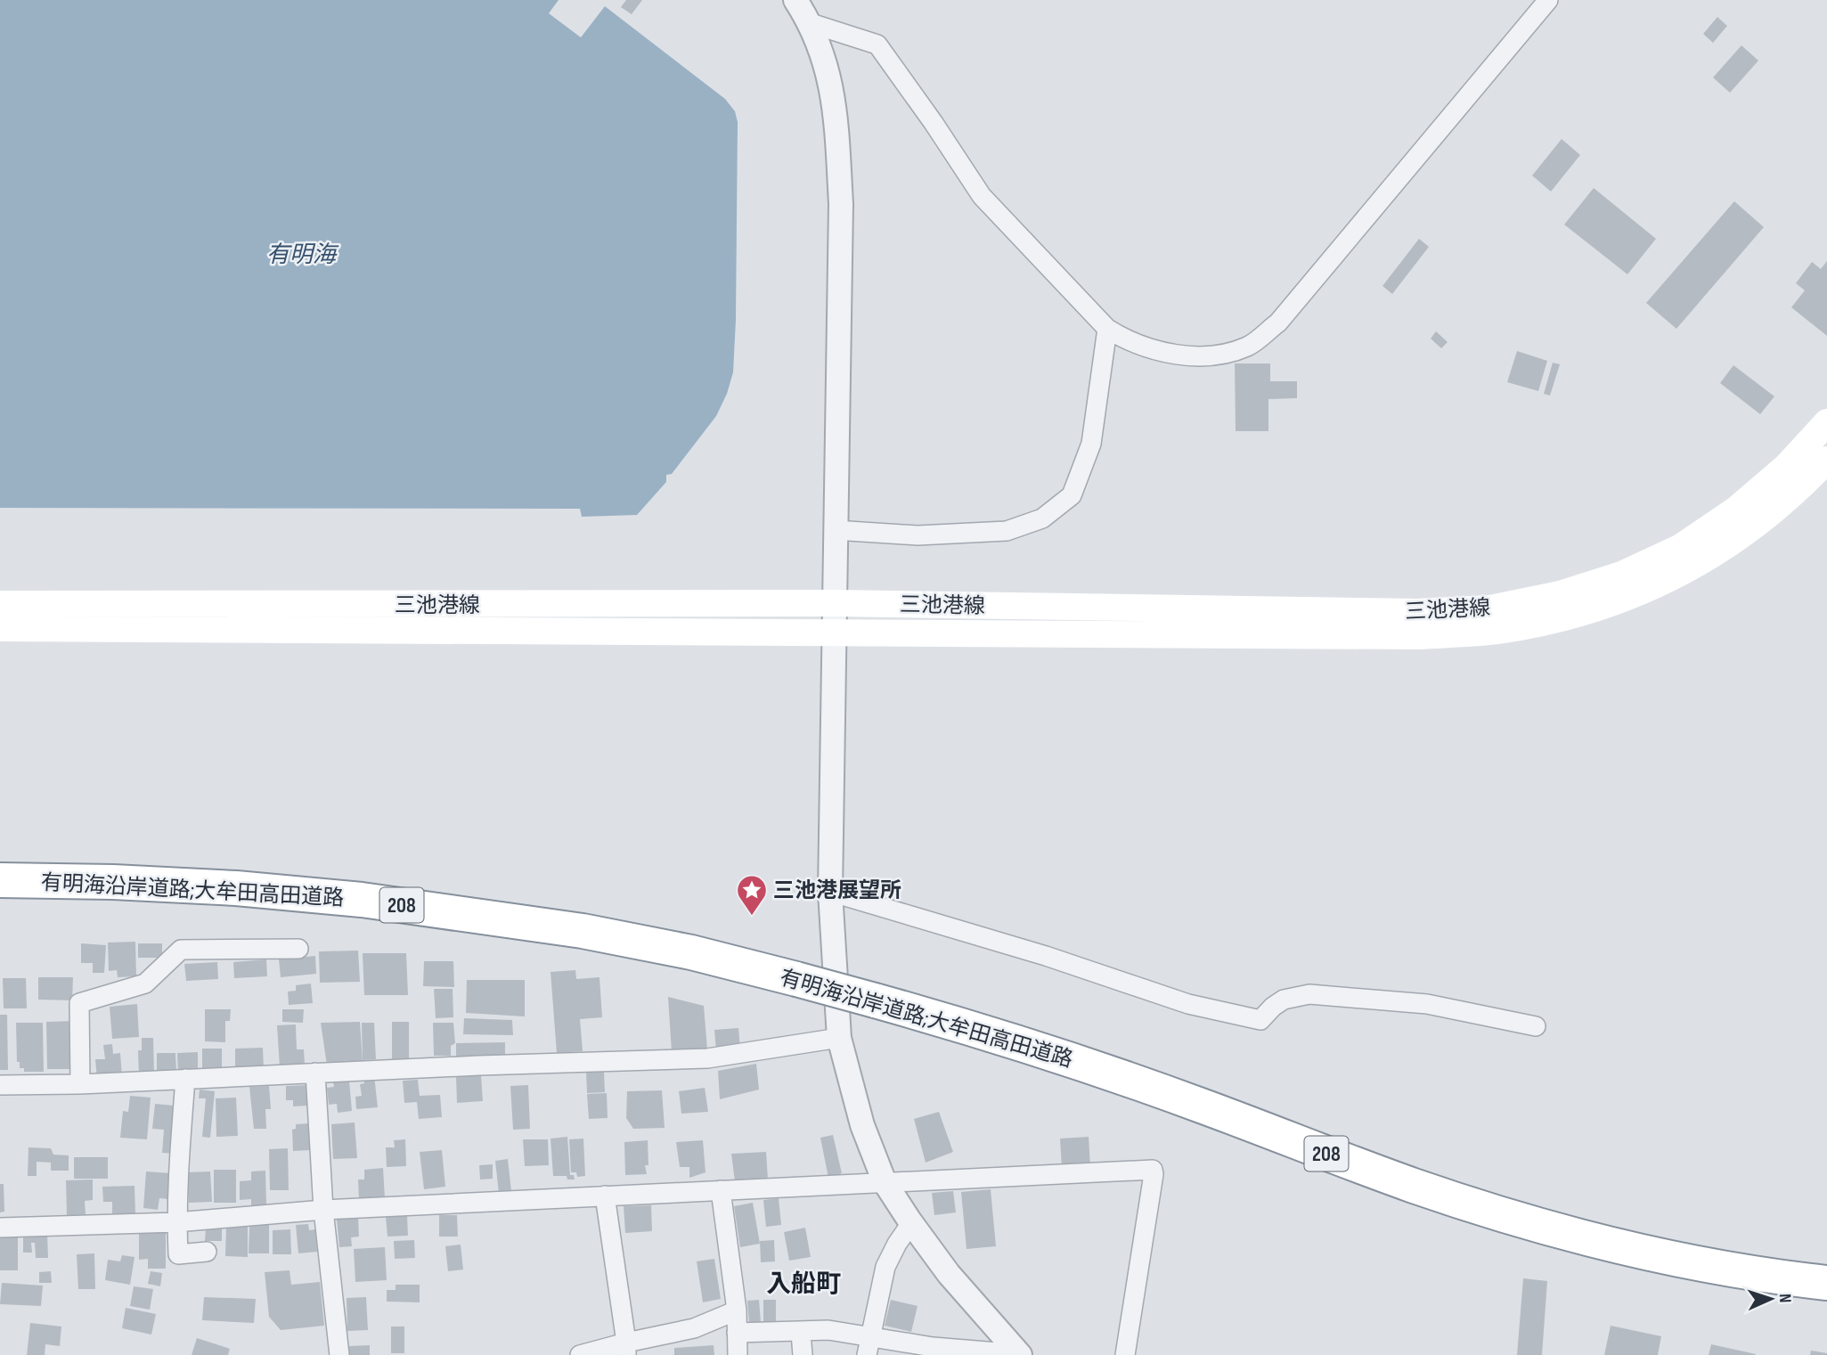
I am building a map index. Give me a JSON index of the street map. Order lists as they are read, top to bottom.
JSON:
{
  "streets": {
    "highway": ["有明海沿岸道路;大牟田高田道路", "208"],
    "main road": ["三池港線"]
  },
  "districts": ["入船町"],
  "water": ["有明海"],
  "places": {
    "place": ["三池港展望所"]
  },
  "north": "right"
}
